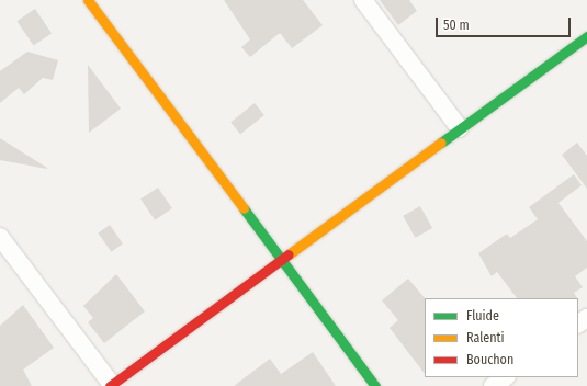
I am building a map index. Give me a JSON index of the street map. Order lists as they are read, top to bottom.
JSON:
{
  "legend": ["Fluide", "Ralenti", "Bouchon"],
  "scale_bar": "50 m"
}
